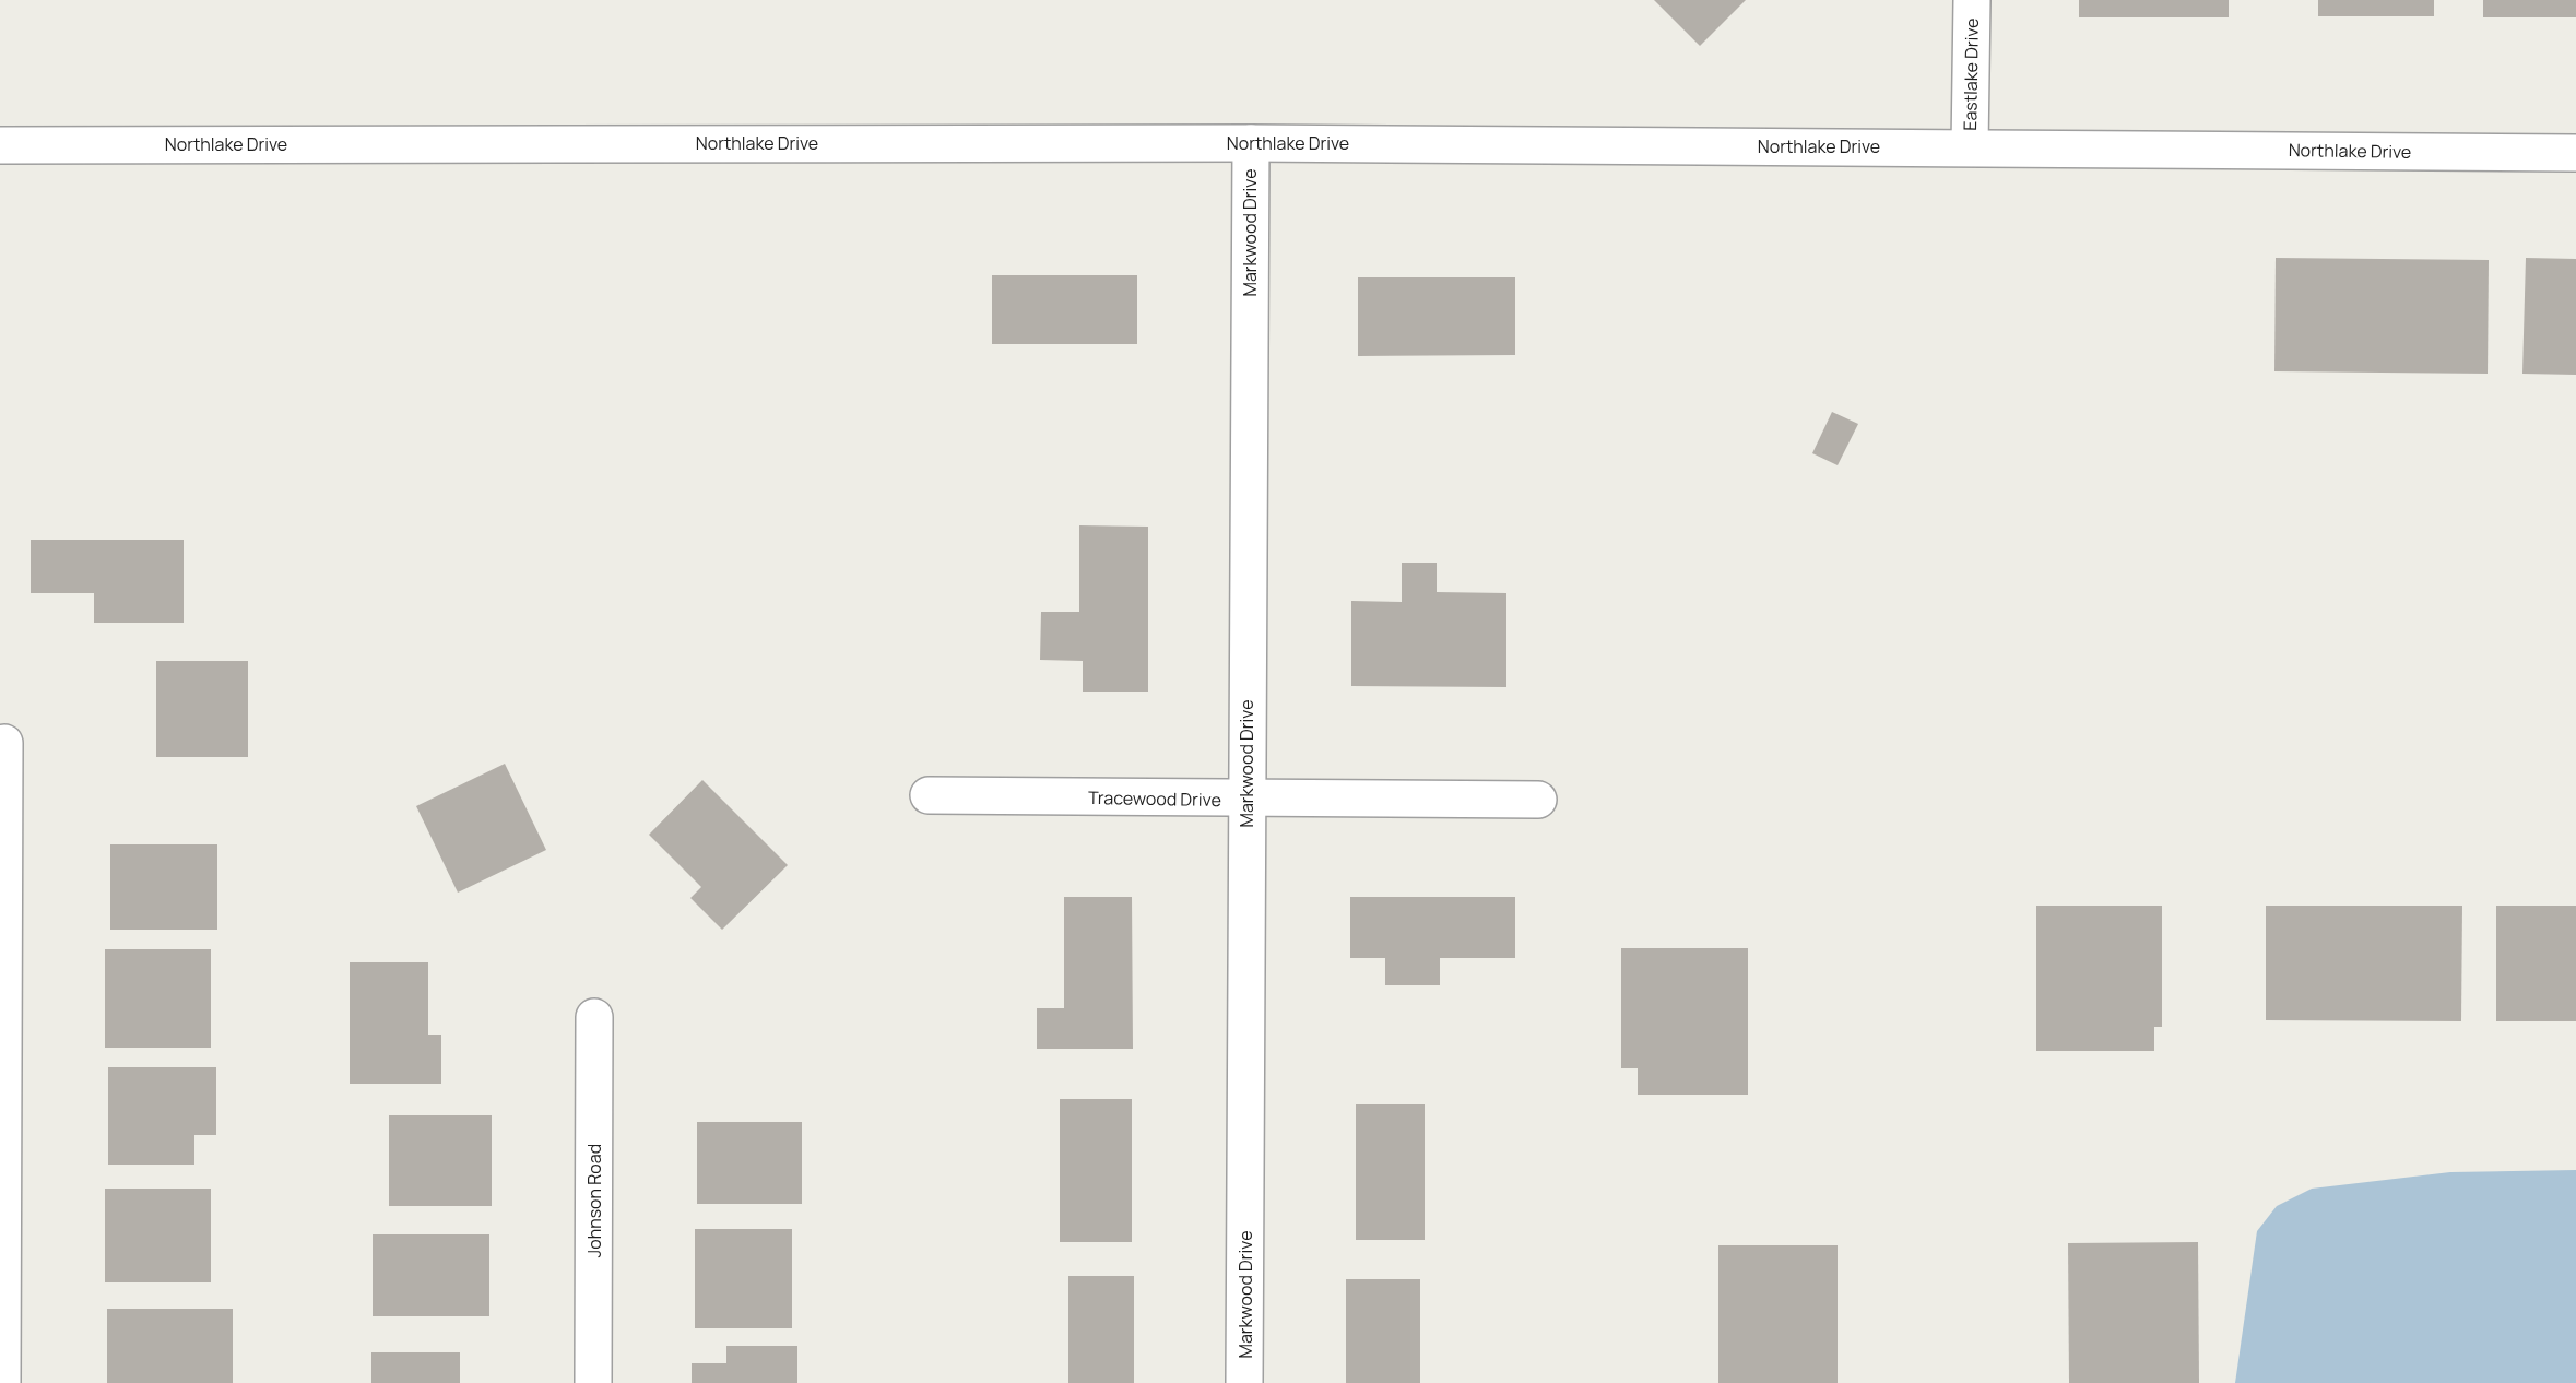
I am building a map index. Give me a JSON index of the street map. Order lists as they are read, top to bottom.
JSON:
{
  "streets": {
    "street": [
      "Eastlake Drive",
      "Northlake Drive",
      "Markwood Drive",
      "Tracewood Drive",
      "Johnson Road"
    ]
  },
  "crossings": [
    ["Eastlake Drive", "Northlake Drive"],
    ["Northlake Drive", "Markwood Drive"],
    ["Markwood Drive", "Tracewood Drive"]
  ]
}
